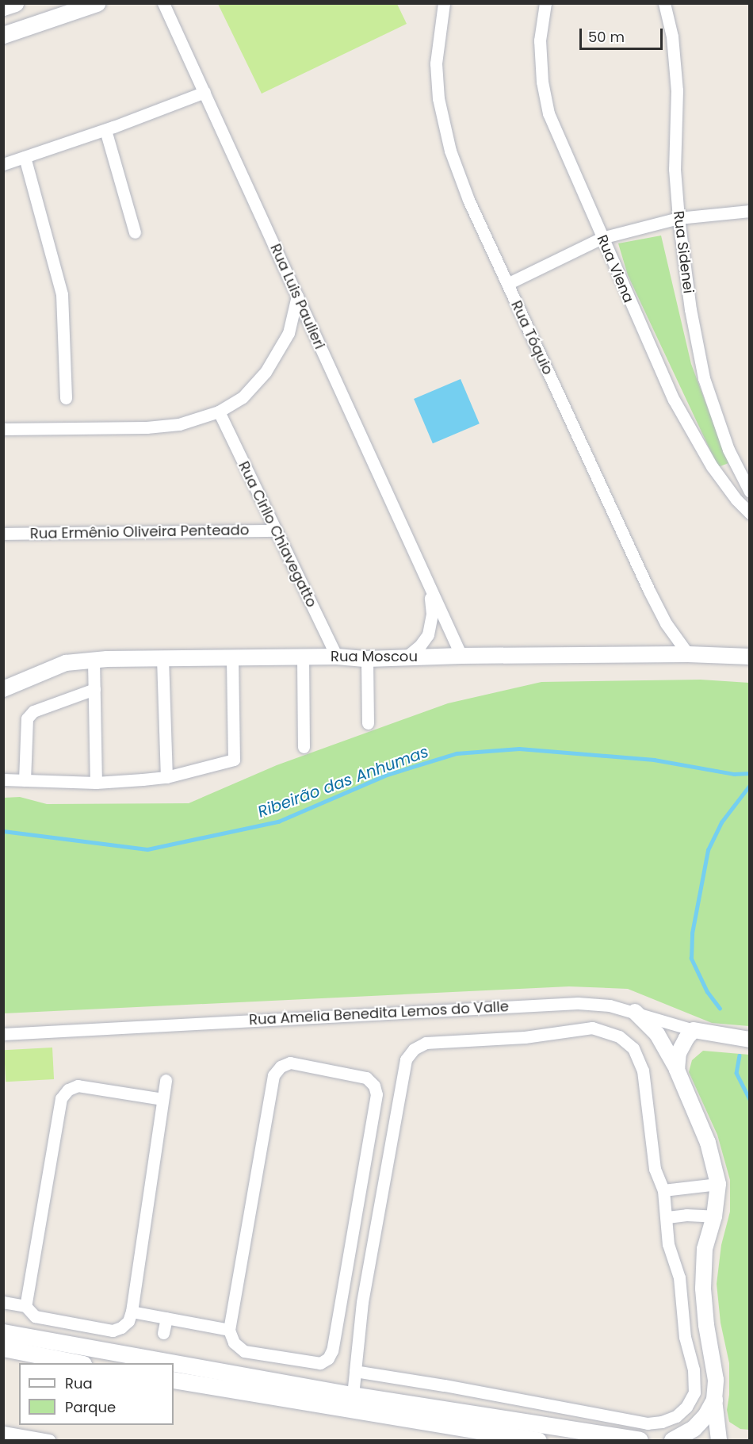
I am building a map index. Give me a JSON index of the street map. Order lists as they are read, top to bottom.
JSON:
{
  "streets": {
    "street": [
      "Rua Sidenei",
      "Rua Viena",
      "Rua Luis Paulieri",
      "Rua Tóquio",
      "Rua Ermênio Oliveira Penteado",
      "Rua Cirilo Chiavegatto",
      "Rua Moscou",
      "Rua Amelia Benedita Lemos do Valle"
    ]
  },
  "crossings": [
    ["Rua Luis Paulieri", "Rua Moscou"],
    ["Rua Tóquio", "Rua Moscou"],
    ["Rua Ermênio Oliveira Penteado", "Rua Cirilo Chiavegatto"],
    ["Rua Cirilo Chiavegatto", "Rua Moscou"]
  ],
  "water": ["Ribeirão das Anhumas"],
  "legend": ["Rua", "Parque"],
  "scale_bar": "50 m"
}
